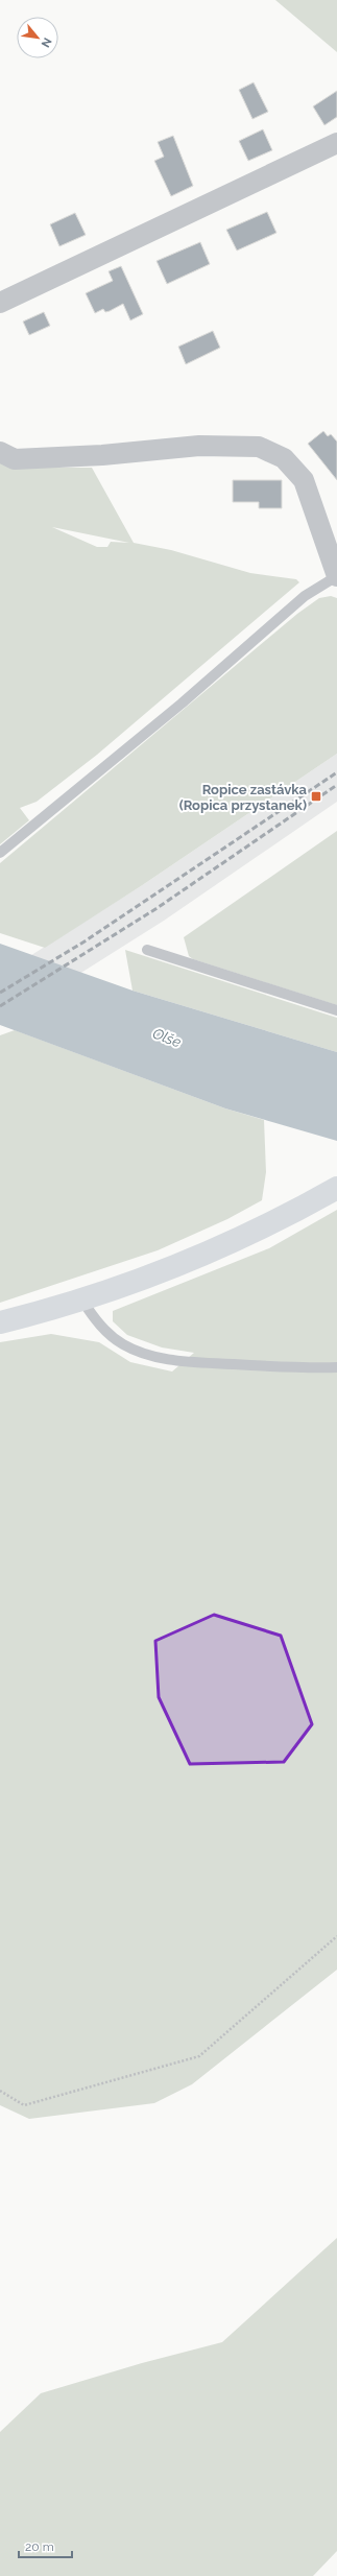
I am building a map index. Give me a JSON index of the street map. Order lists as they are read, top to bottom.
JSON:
{
  "water": ["Olše"],
  "places": {
    "transit": ["Ropice zastávka (Ropica przystanek)"]
  },
  "scale_bar": "20 m",
  "north": "bottom right"
}
